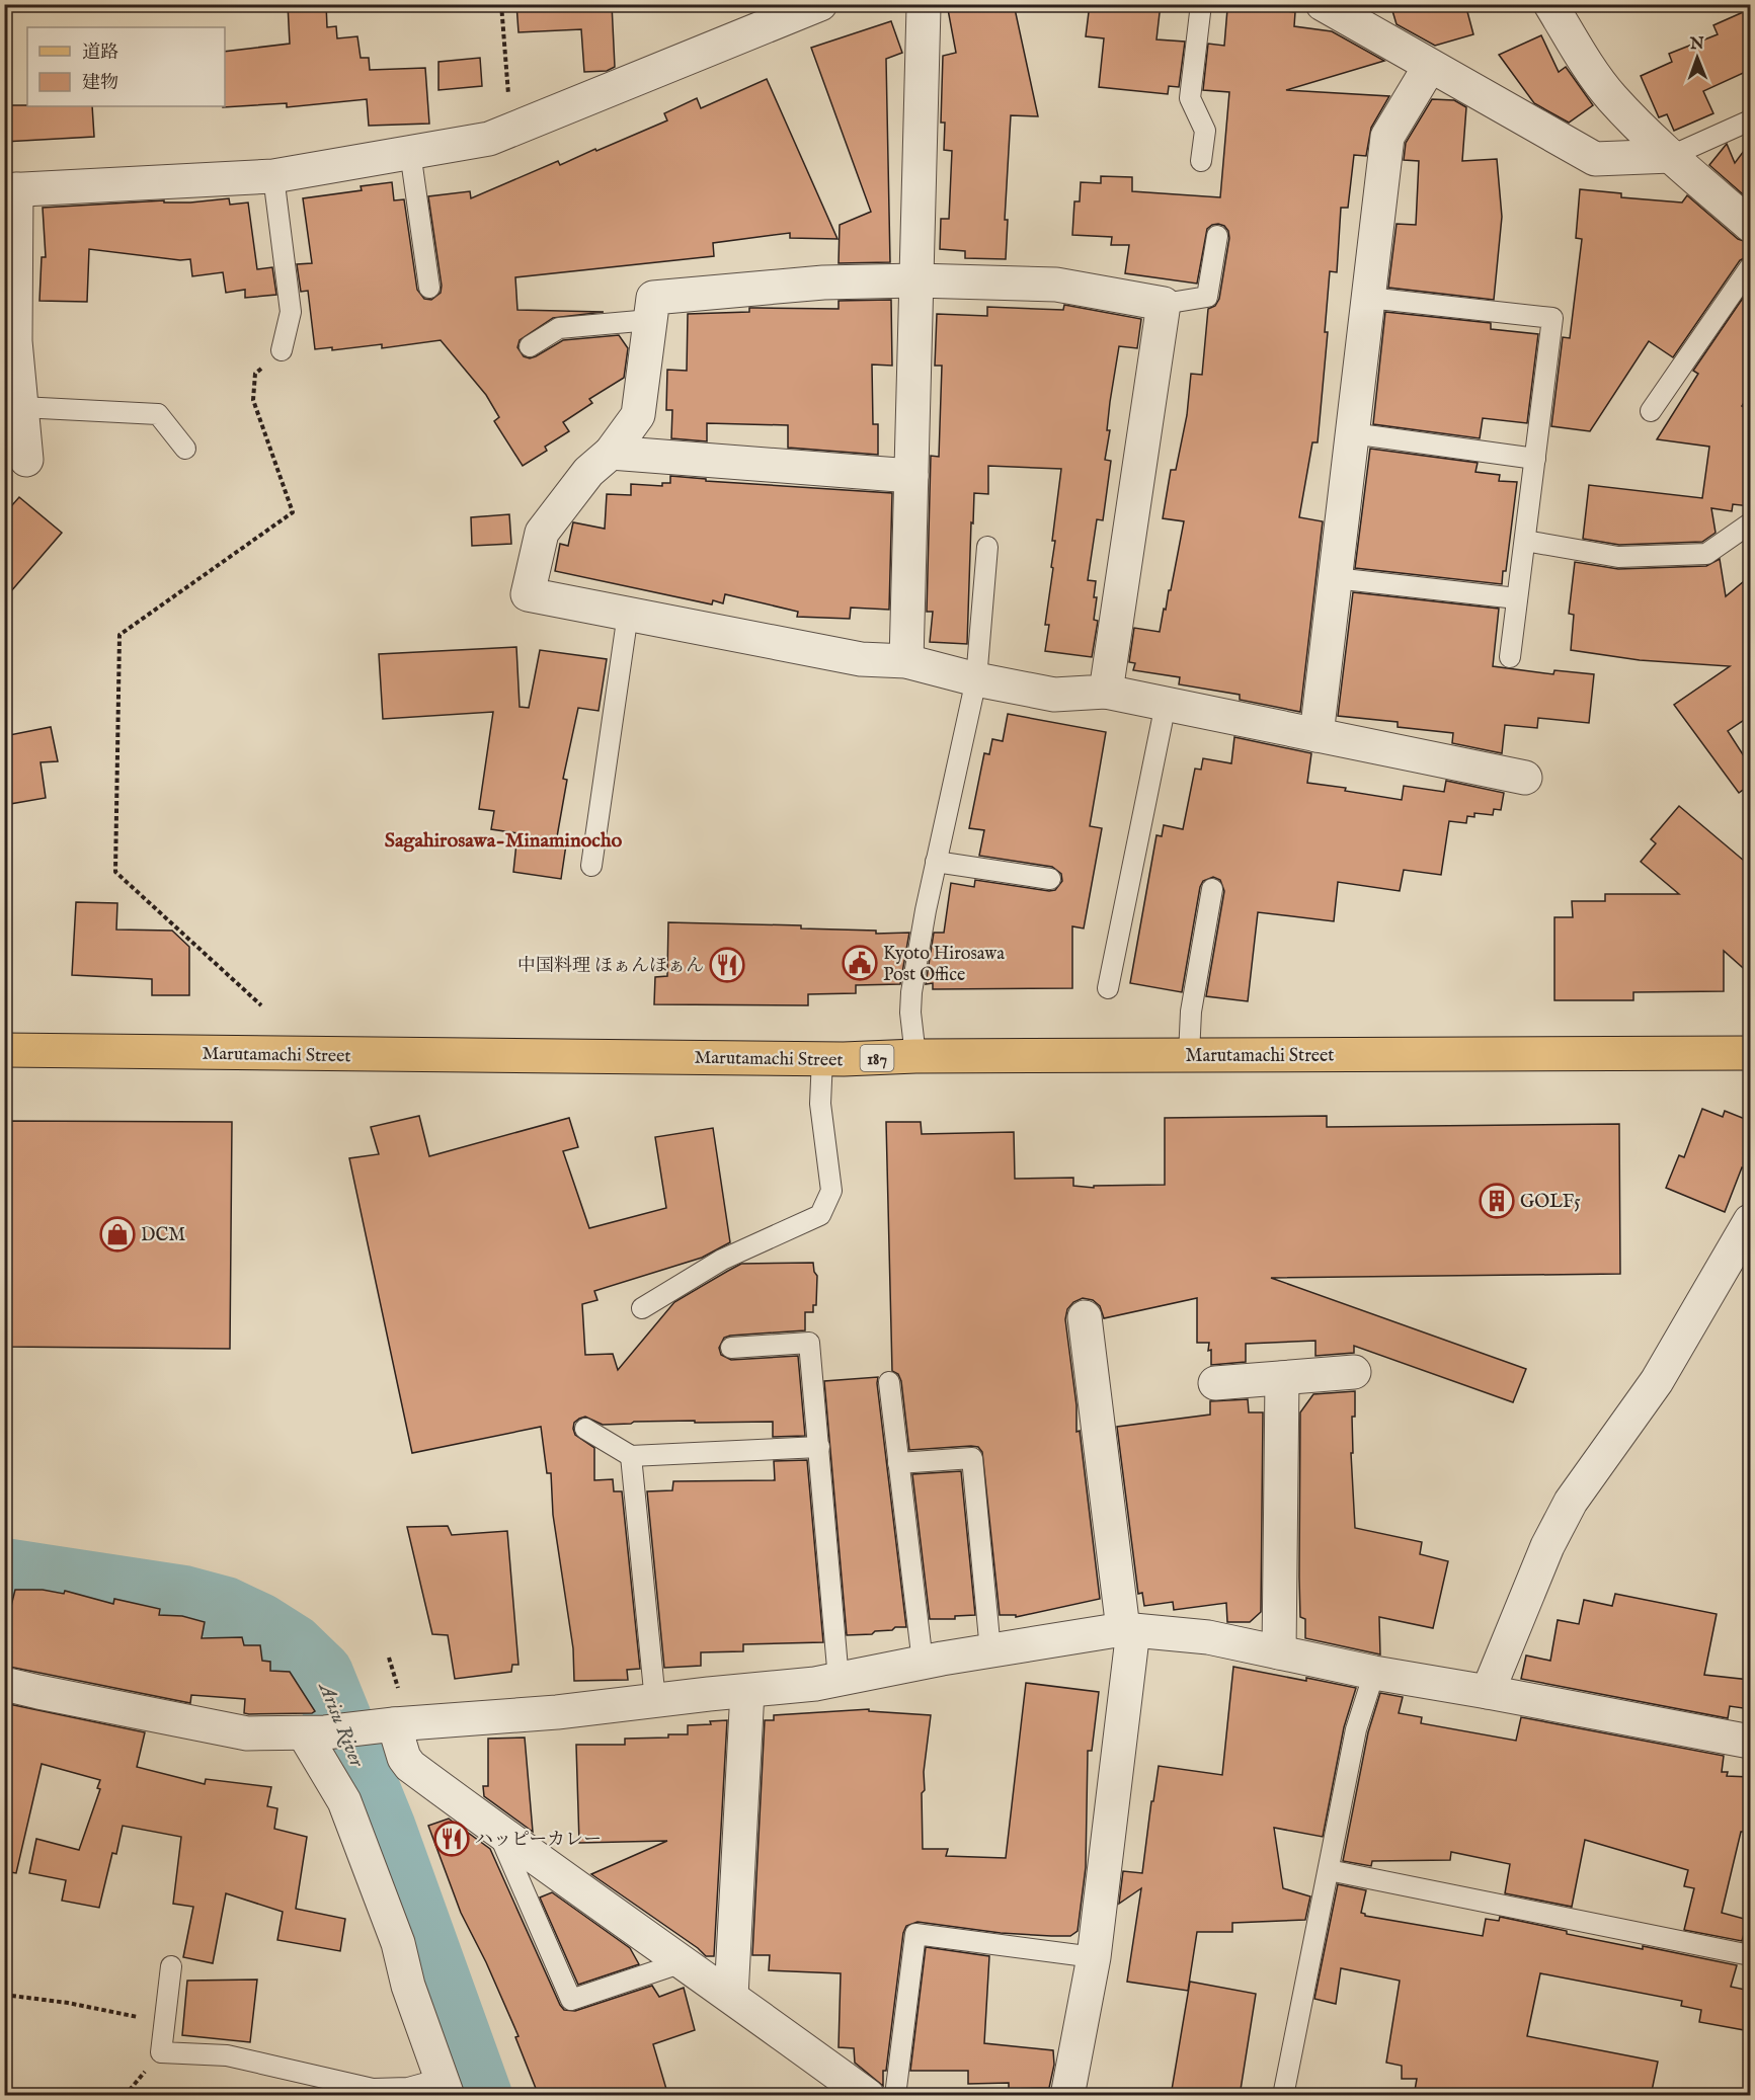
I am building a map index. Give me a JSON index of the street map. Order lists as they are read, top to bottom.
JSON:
{
  "streets": {
    "main road": ["Marutamachi Street", "187"]
  },
  "districts": ["Sagahirosawa-Minaminocho"],
  "water": ["Arisu River"],
  "places": {
    "public building": ["Kyoto Hirosawa Post Office"],
    "restaurant": ["中国料理 ほぁんほぁん", "ハッピーカレー"],
    "building": ["GOLF5"],
    "shop": ["DCM"]
  },
  "legend": ["道路", "建物"],
  "north": "top"
}
